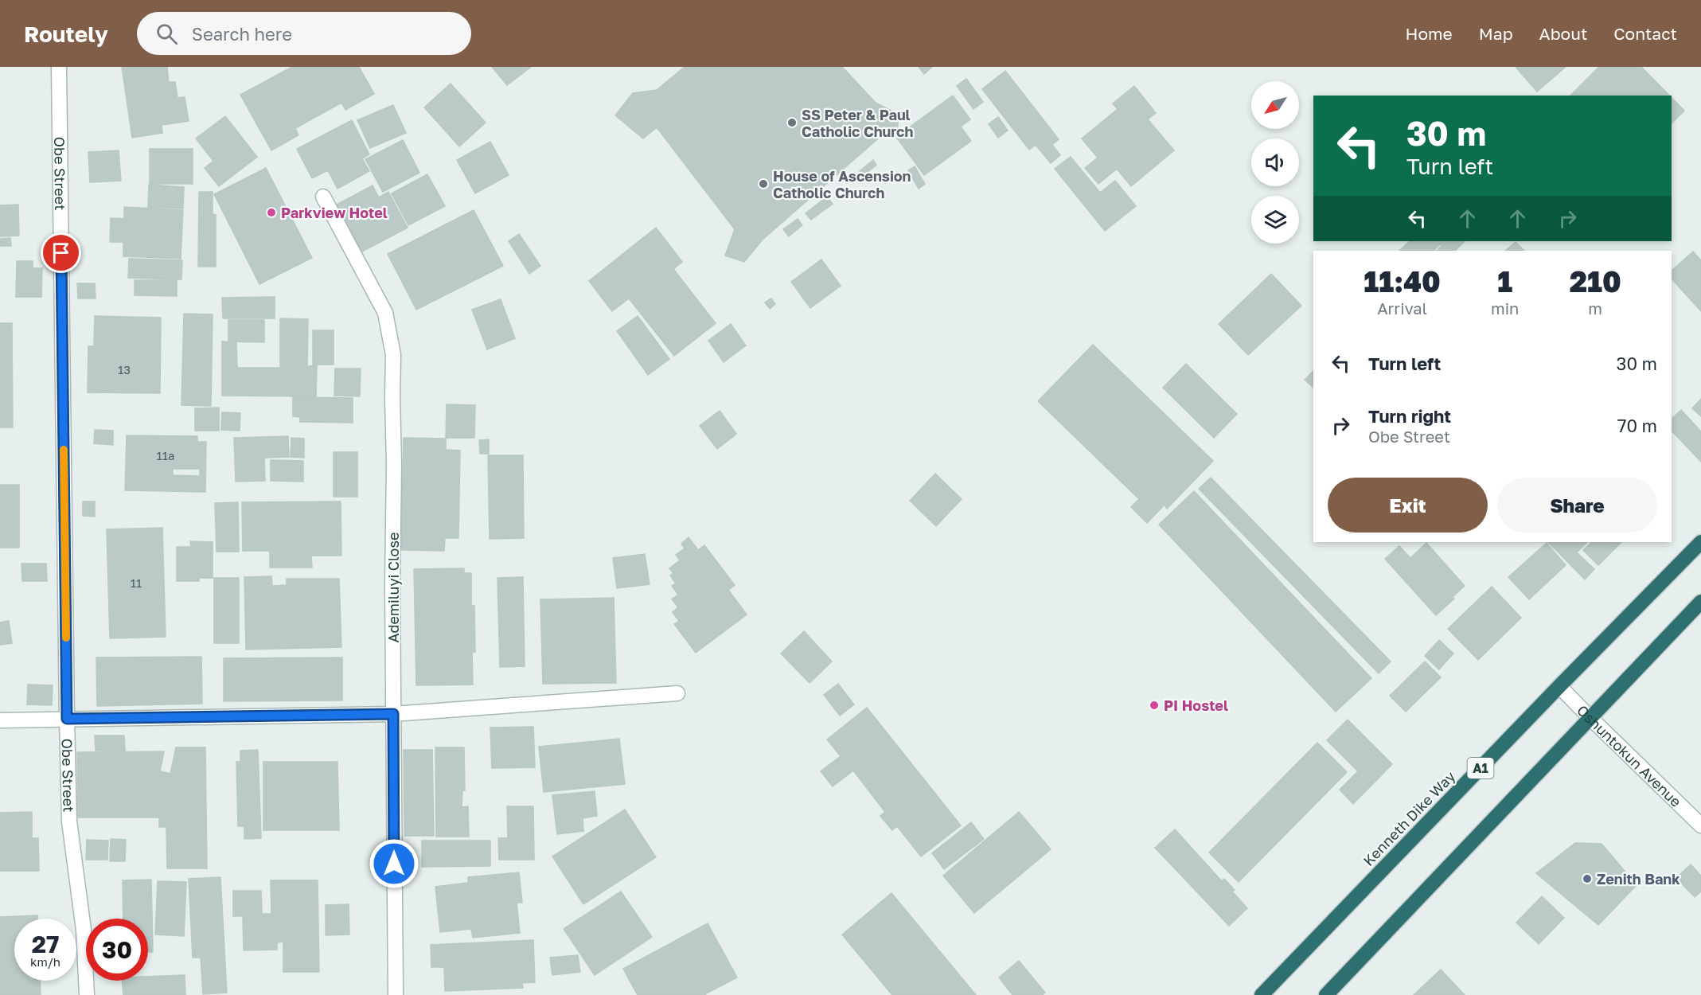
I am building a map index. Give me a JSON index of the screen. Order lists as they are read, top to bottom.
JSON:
{
  "streets": {
    "highway": ["A1", "Kenneth Dike Way"],
    "street": ["Obe Street", "Ademiluyi Close", "Oshuntokun Avenue"]
  },
  "crossings": [
    ["Oshuntokun Avenue", "Kenneth Dike Way"]
  ],
  "places": [
    "SS Peter & Paul Catholic Church",
    "House of Ascension Catholic Church",
    "Parkview Hotel",
    "PI Hostel",
    "Zenith Bank"
  ],
  "house_numbers": ["13", "11a", "11"],
  "north": "bottom left",
  "page": {
    "header": "Routely",
    "search": "Search here",
    "nav": [
      "Home",
      "Map",
      "About",
      "Contact"
    ],
    "turn": ["30 m", "Turn left"],
    "eta": [
      "11:40",
      "Arrival",
      "1",
      "min",
      "210",
      "m"
    ],
    "list": [
      {
        "name": "Turn left",
        "value": "30 m"
      },
      {
        "name": "Turn right",
        "note": "Obe Street",
        "value": "70 m"
      }
    ],
    "buttons": ["Exit", "Share"],
    "speed": "27 km/h",
    "limit": "30"
  }
}
